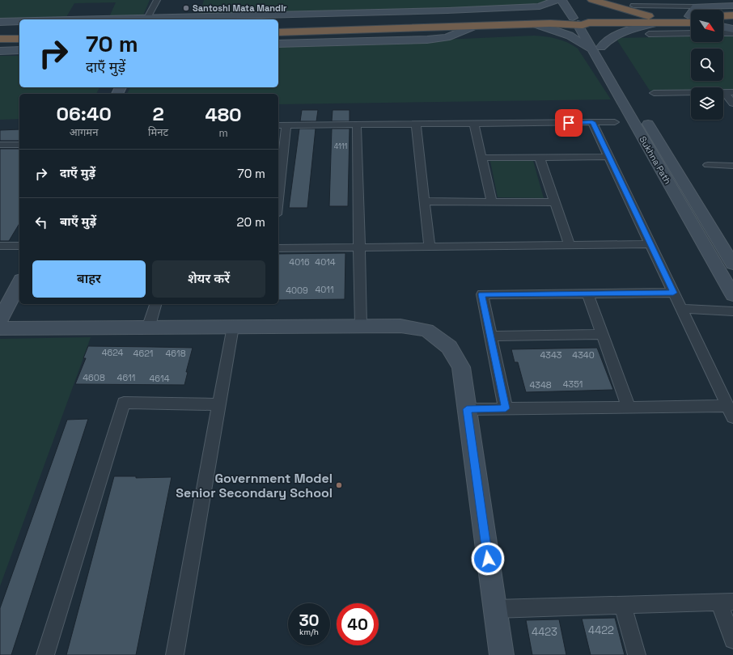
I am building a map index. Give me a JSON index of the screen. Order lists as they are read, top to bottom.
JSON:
{
  "streets": {
    "street": ["Sukhna Path"]
  },
  "places": ["Santoshi Mata Mandir", "Government Model Senior Secondary School"],
  "house_numbers": [
    "4111",
    "4016",
    "4014",
    "4011",
    "4009",
    "4624",
    "4621",
    "4618",
    "4343",
    "4340",
    "4608",
    "4611",
    "4614",
    "4351",
    "4348",
    "4422",
    "4423"
  ],
  "north": "bottom right",
  "page": {
    "turn": ["70 m", "दाएँ मुड़ें"],
    "eta": [
      "06:40",
      "आगमन",
      "2",
      "मिनट",
      "480",
      "m"
    ],
    "list": [
      {
        "name": "दाएँ मुड़ें",
        "value": "70 m"
      },
      {
        "name": "बाएँ मुड़ें",
        "value": "20 m"
      }
    ],
    "buttons": ["बाहर", "शेयर करें"],
    "speed": "30 km/h",
    "limit": "40"
  }
}
